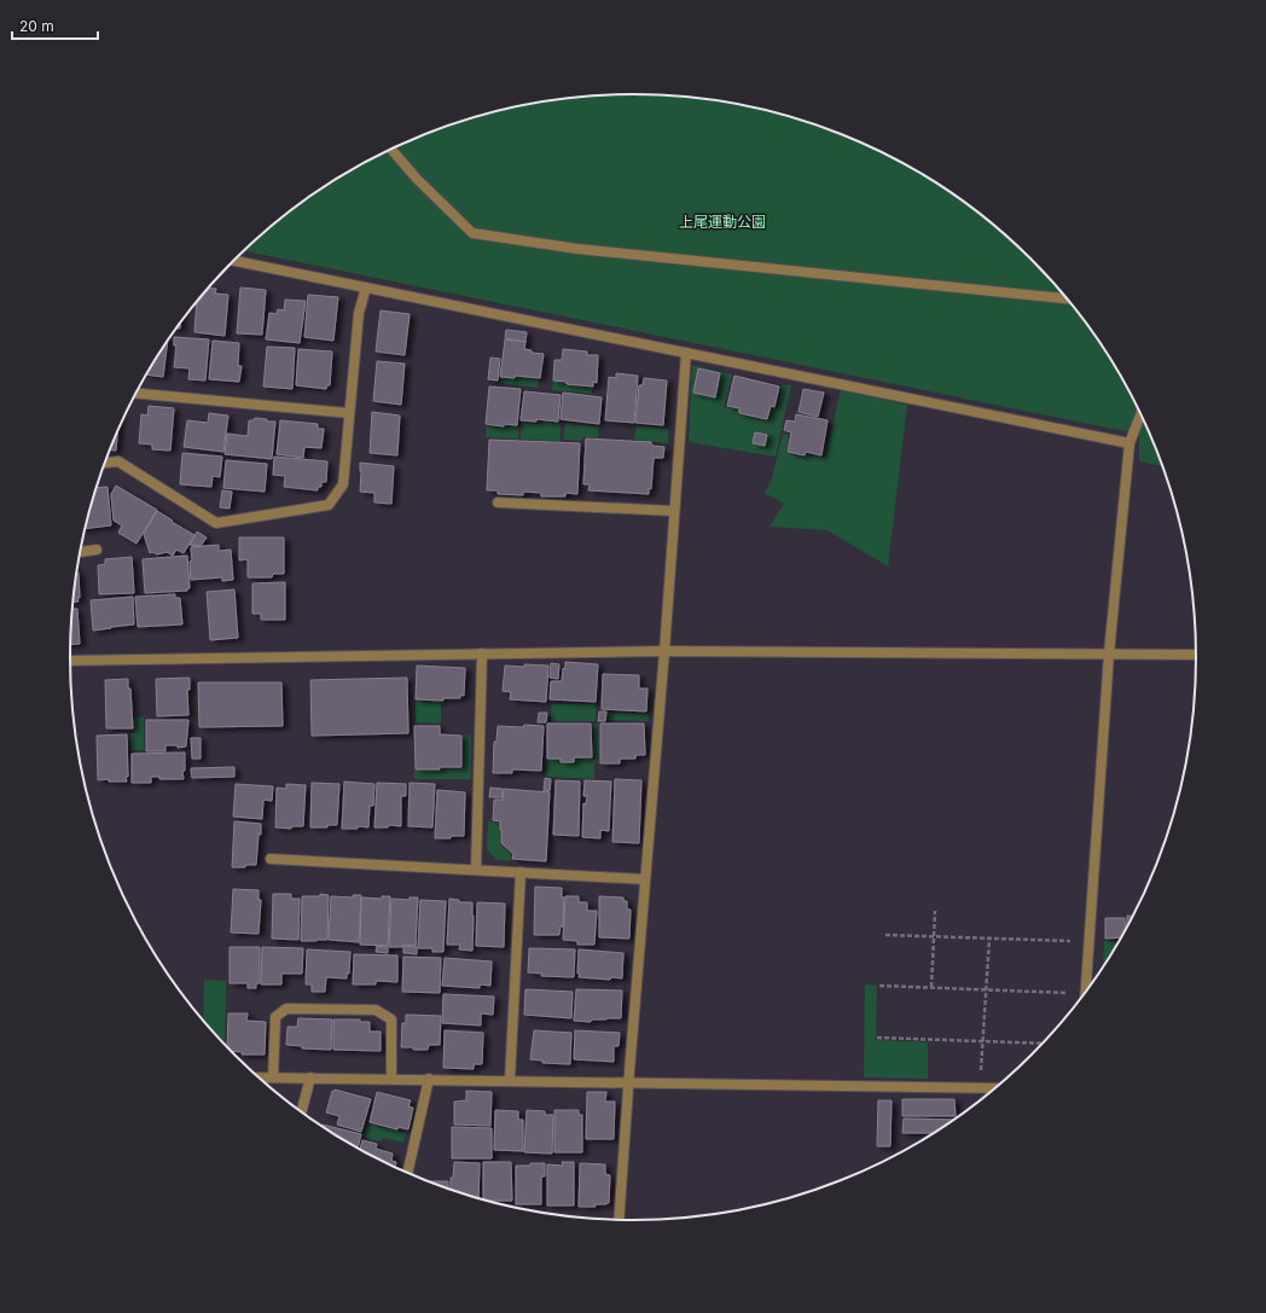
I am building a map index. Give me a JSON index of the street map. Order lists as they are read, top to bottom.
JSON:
{
  "parks": ["上尾運動公園"],
  "scale_bar": "20 m"
}
